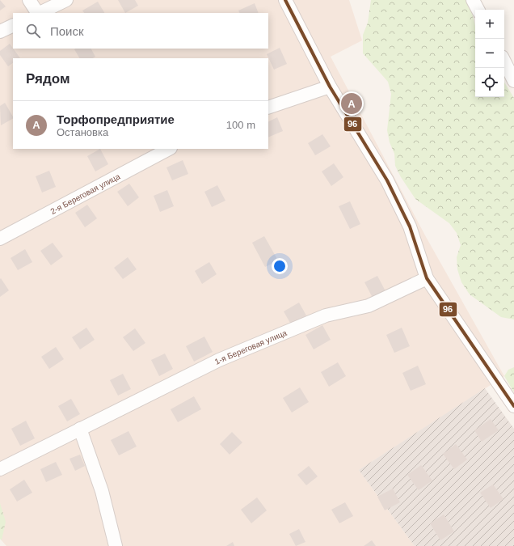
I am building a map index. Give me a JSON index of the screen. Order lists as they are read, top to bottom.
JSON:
{
  "streets": {
    "street": ["2-я Береговая улица", "1-я Береговая улица"]
  },
  "lines": ["transit line 96"],
  "page": {
    "map_buttons": ["+", "−"],
    "search": "Поиск",
    "heading": "Рядом",
    "pins": "A",
    "list": [
      {
        "mark": "A",
        "name": "Торфопредприятие",
        "note": "Остановка",
        "value": "100 m"
      }
    ]
  }
}
